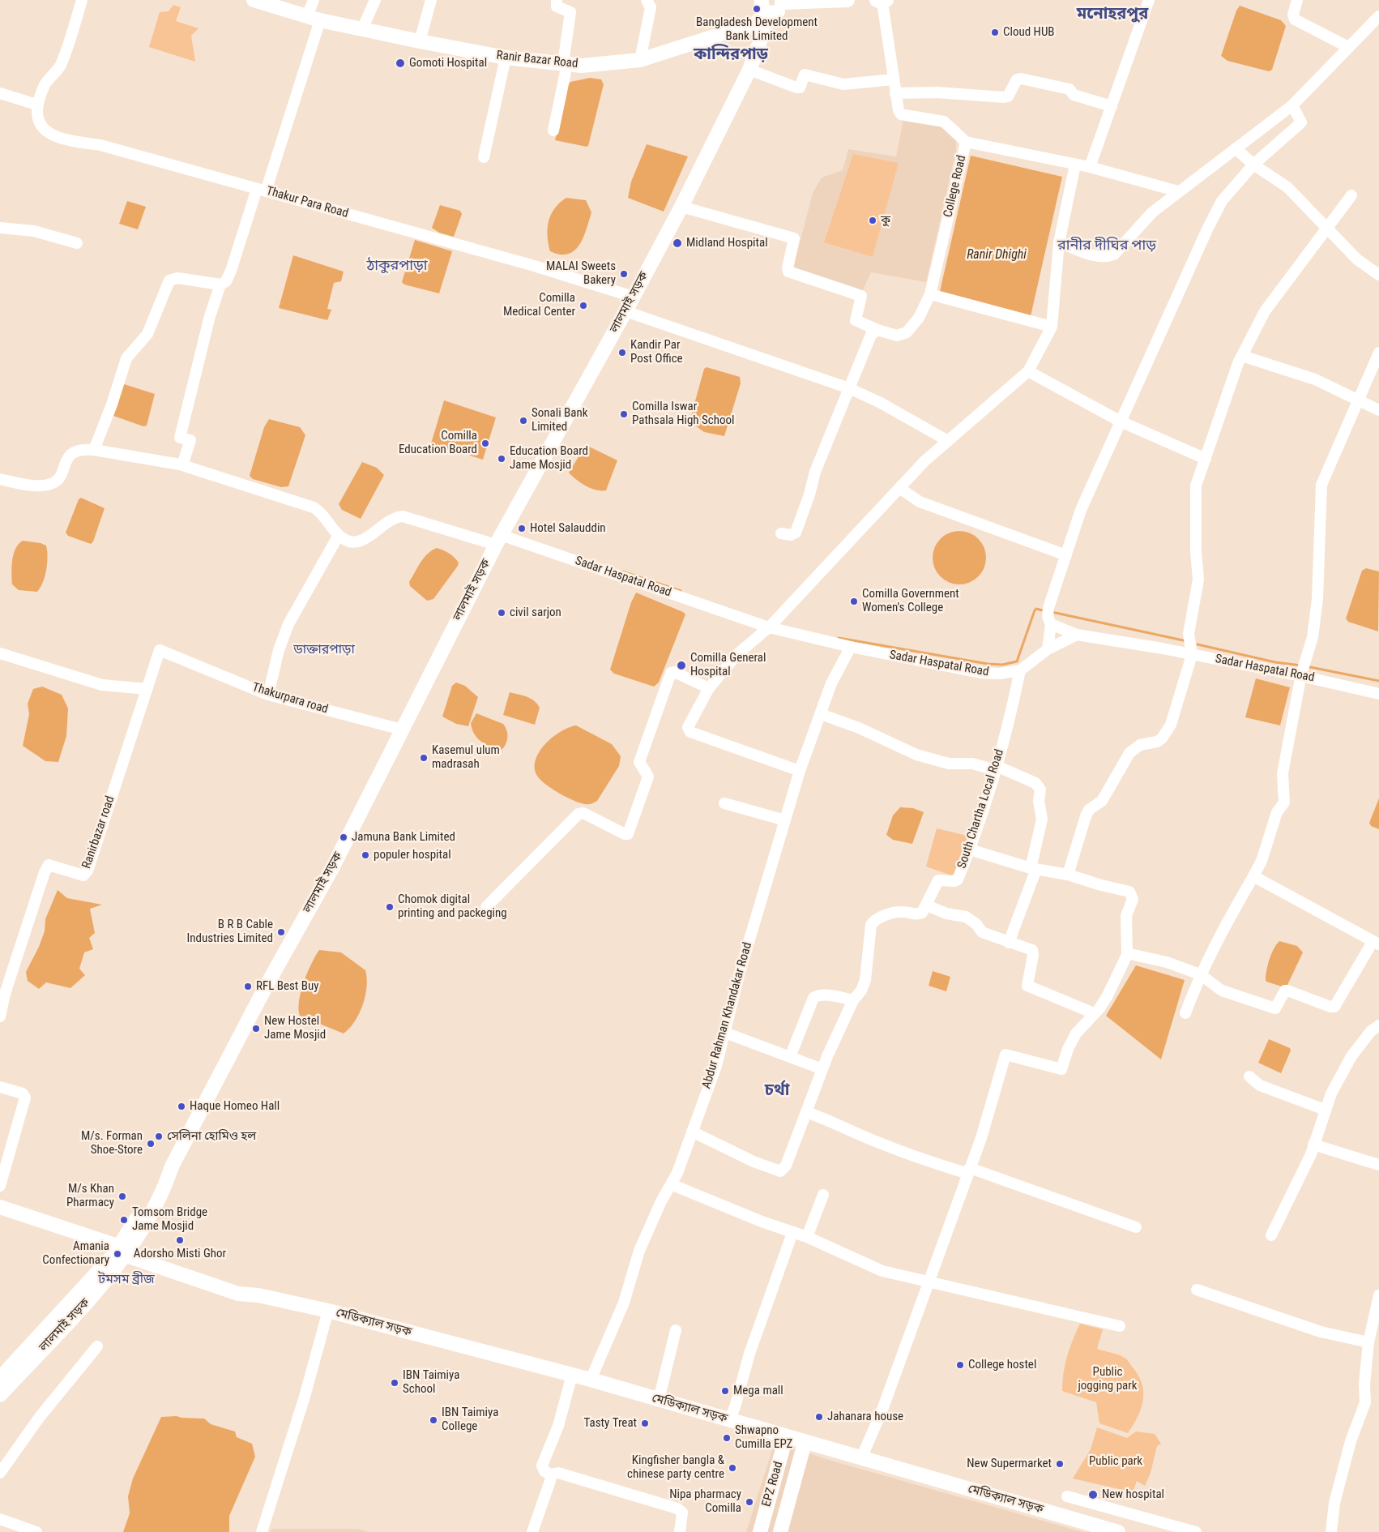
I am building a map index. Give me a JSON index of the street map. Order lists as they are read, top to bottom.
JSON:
{
  "streets": {
    "main road": [
      "Ranir Bazar Road",
      "লালমাই সড়ক",
      "মেডিক্যাল সড়ক",
      "EPZ Road"
    ],
    "street": [
      "College Road",
      "Thakur Para Road",
      "Sadar Haspatal Road",
      "Thakurpara road",
      "South Chartha Local Road",
      "Ranirbazar road",
      "Abdur Rahman Khandakar Road"
    ]
  },
  "crossings": [
    ["Ranir Bazar Road", "লালমাই সড়ক"],
    ["College Road", "লালমাই সড়ক"],
    ["Thakur Para Road", "লালমাই সড়ক"],
    ["লালমাই সড়ক", "Sadar Haspatal Road"],
    ["লালমাই সড়ক", "Thakurpara road"],
    ["লালমাই সড়ক", "মেডিক্যাল সড়ক"],
    ["Sadar Haspatal Road", "South Chartha Local Road"],
    ["Sadar Haspatal Road", "Abdur Rahman Khandakar Road"],
    ["Thakurpara road", "Ranirbazar road"],
    ["Abdur Rahman Khandakar Road", "মেডিক্যাল সড়ক"],
    ["মেডিক্যাল সড়ক", "EPZ Road"]
  ],
  "districts": [
    "মনোহরপুর",
    "কান্দিরপাড়",
    "রানীর দীঘির পাড়",
    "ঠাকুরপাড়া",
    "ডাক্তারপাড়া",
    "চর্থা",
    "টমসম ব্রীজ"
  ],
  "water": ["Ranir Dhighi"],
  "parks": ["Public jogging park", "Public park"],
  "places": [
    "Bangladesh Development Bank Limited",
    "Cloud HUB",
    "Gomoti Hospital",
    "কু",
    "Midland Hospital",
    "MALAI Sweets Bakery",
    "Comilla Medical Center",
    "Kandir Par Post Office",
    "Comilla Iswar Pathsala High School",
    "Sonali Bank Limited",
    "Comilla Education Board",
    "Education Board Jame Mosjid",
    "Hotel Salauddin",
    "Comilla Government Women's College",
    "civil sarjon",
    "Comilla General Hospital",
    "Kasemul ulum madrasah",
    "Jamuna Bank Limited",
    "populer hospital",
    "Chomok digital printing and packeging",
    "B R B Cable Industries Limited",
    "RFL Best Buy",
    "New Hostel Jame Mosjid",
    "Haque Homeo Hall",
    "সেলিনা হোমিও হল",
    "M/s. Forman Shoe-Store",
    "M/s Khan Pharmacy",
    "Tomsom Bridge Jame Mosjid",
    "Adorsho Misti Ghor",
    "Amania Confectionary",
    "College hostel",
    "IBN Taimiya School",
    "Mega mall",
    "Jahanara house",
    "IBN Taimiya College",
    "Tasty Treat",
    "Shwapno Cumilla EPZ",
    "New Supermarket",
    "Kingfisher bangla & chinese party centre",
    "New hospital",
    "Nipa pharmacy Comilla"
  ]
}
